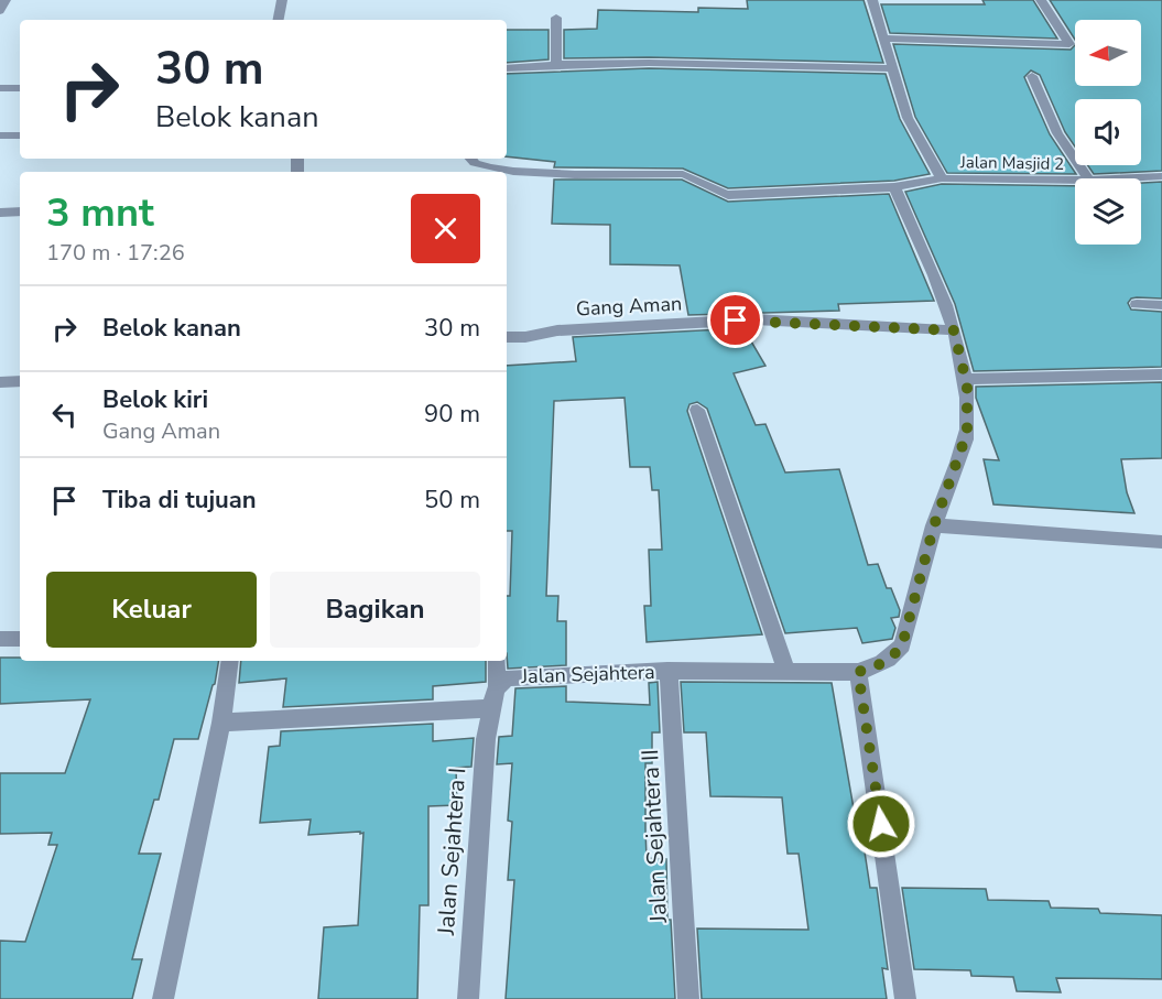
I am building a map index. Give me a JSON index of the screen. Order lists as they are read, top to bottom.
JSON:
{
  "streets": {
    "street": [
      "Jalan Masjid 2",
      "Gang Aman",
      "Jalan Sejahtera",
      "Jalan Sejahtera II",
      "Jalan Sejahtera I"
    ]
  },
  "crossings": [
    ["Jalan Sejahtera", "Jalan Sejahtera II"],
    ["Jalan Sejahtera", "Jalan Sejahtera I"]
  ],
  "north": "left",
  "page": {
    "turn": ["30 m", "Belok kanan"],
    "heading": ["3 mnt", "170 m · 17:26"],
    "list": [
      {
        "name": "Belok kanan",
        "value": "30 m"
      },
      {
        "name": "Belok kiri",
        "note": "Gang Aman",
        "value": "90 m"
      },
      {
        "name": "Tiba di tujuan",
        "value": "50 m"
      }
    ],
    "buttons": ["Keluar", "Bagikan"]
  }
}
